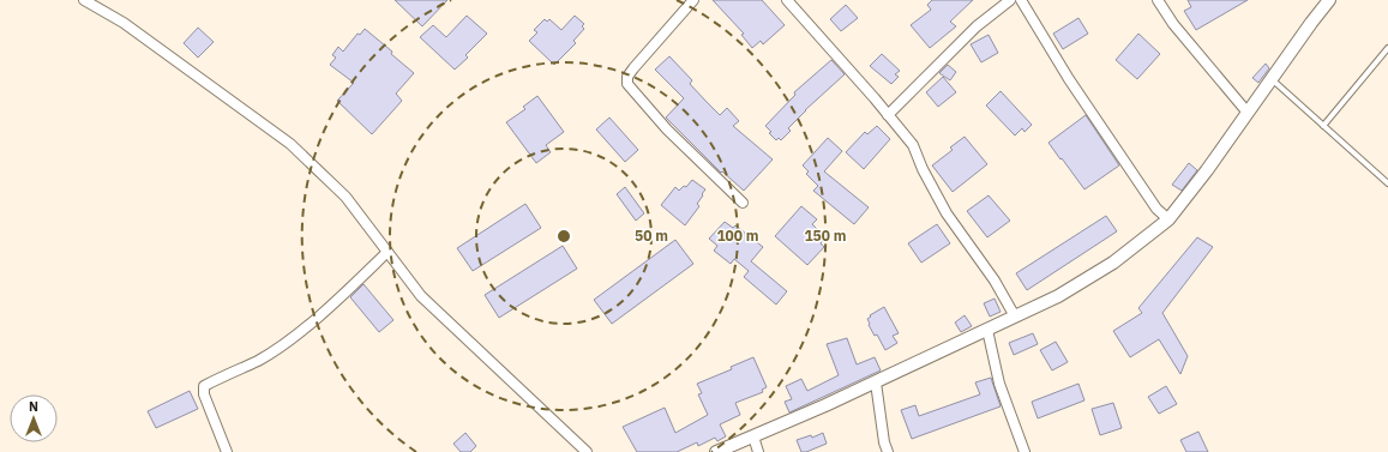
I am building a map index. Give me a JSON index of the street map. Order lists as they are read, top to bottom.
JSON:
{
  "north": "top",
  "rings": ["50 m", "100 m", "150 m"]
}
